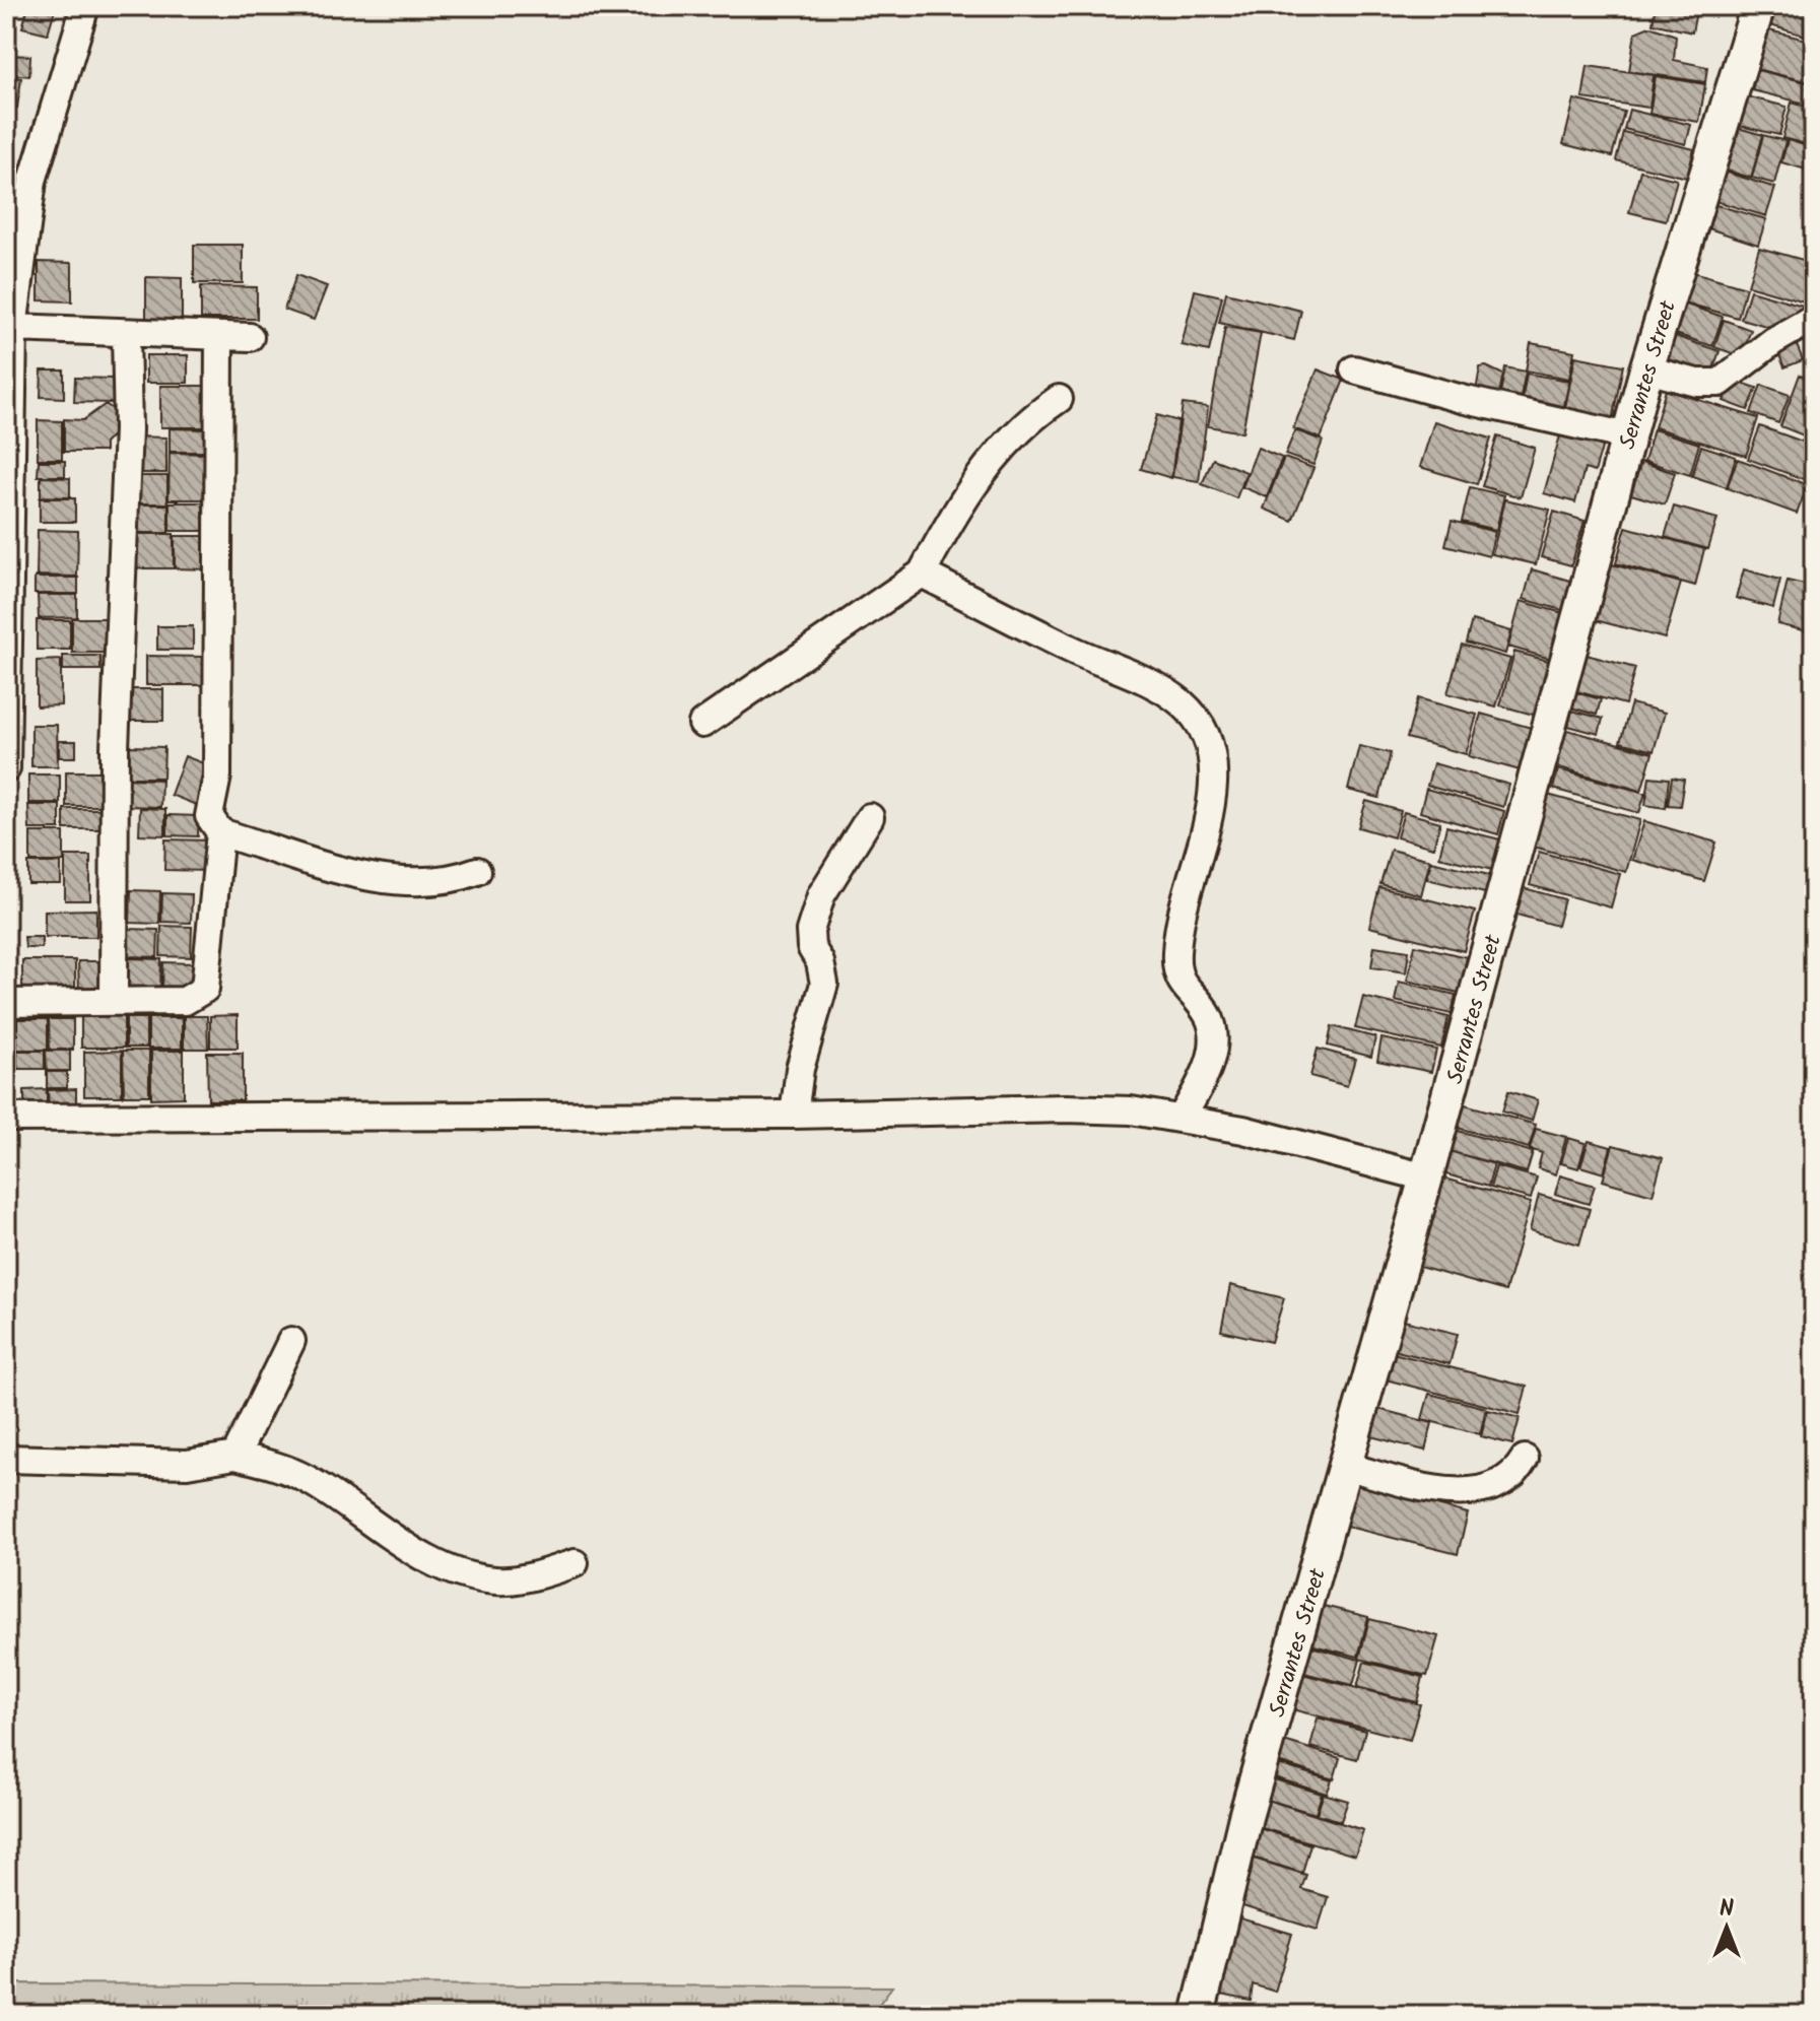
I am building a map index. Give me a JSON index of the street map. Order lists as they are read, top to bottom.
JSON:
{
  "streets": {
    "main road": ["Serrantes Street"]
  },
  "north": "top"
}
